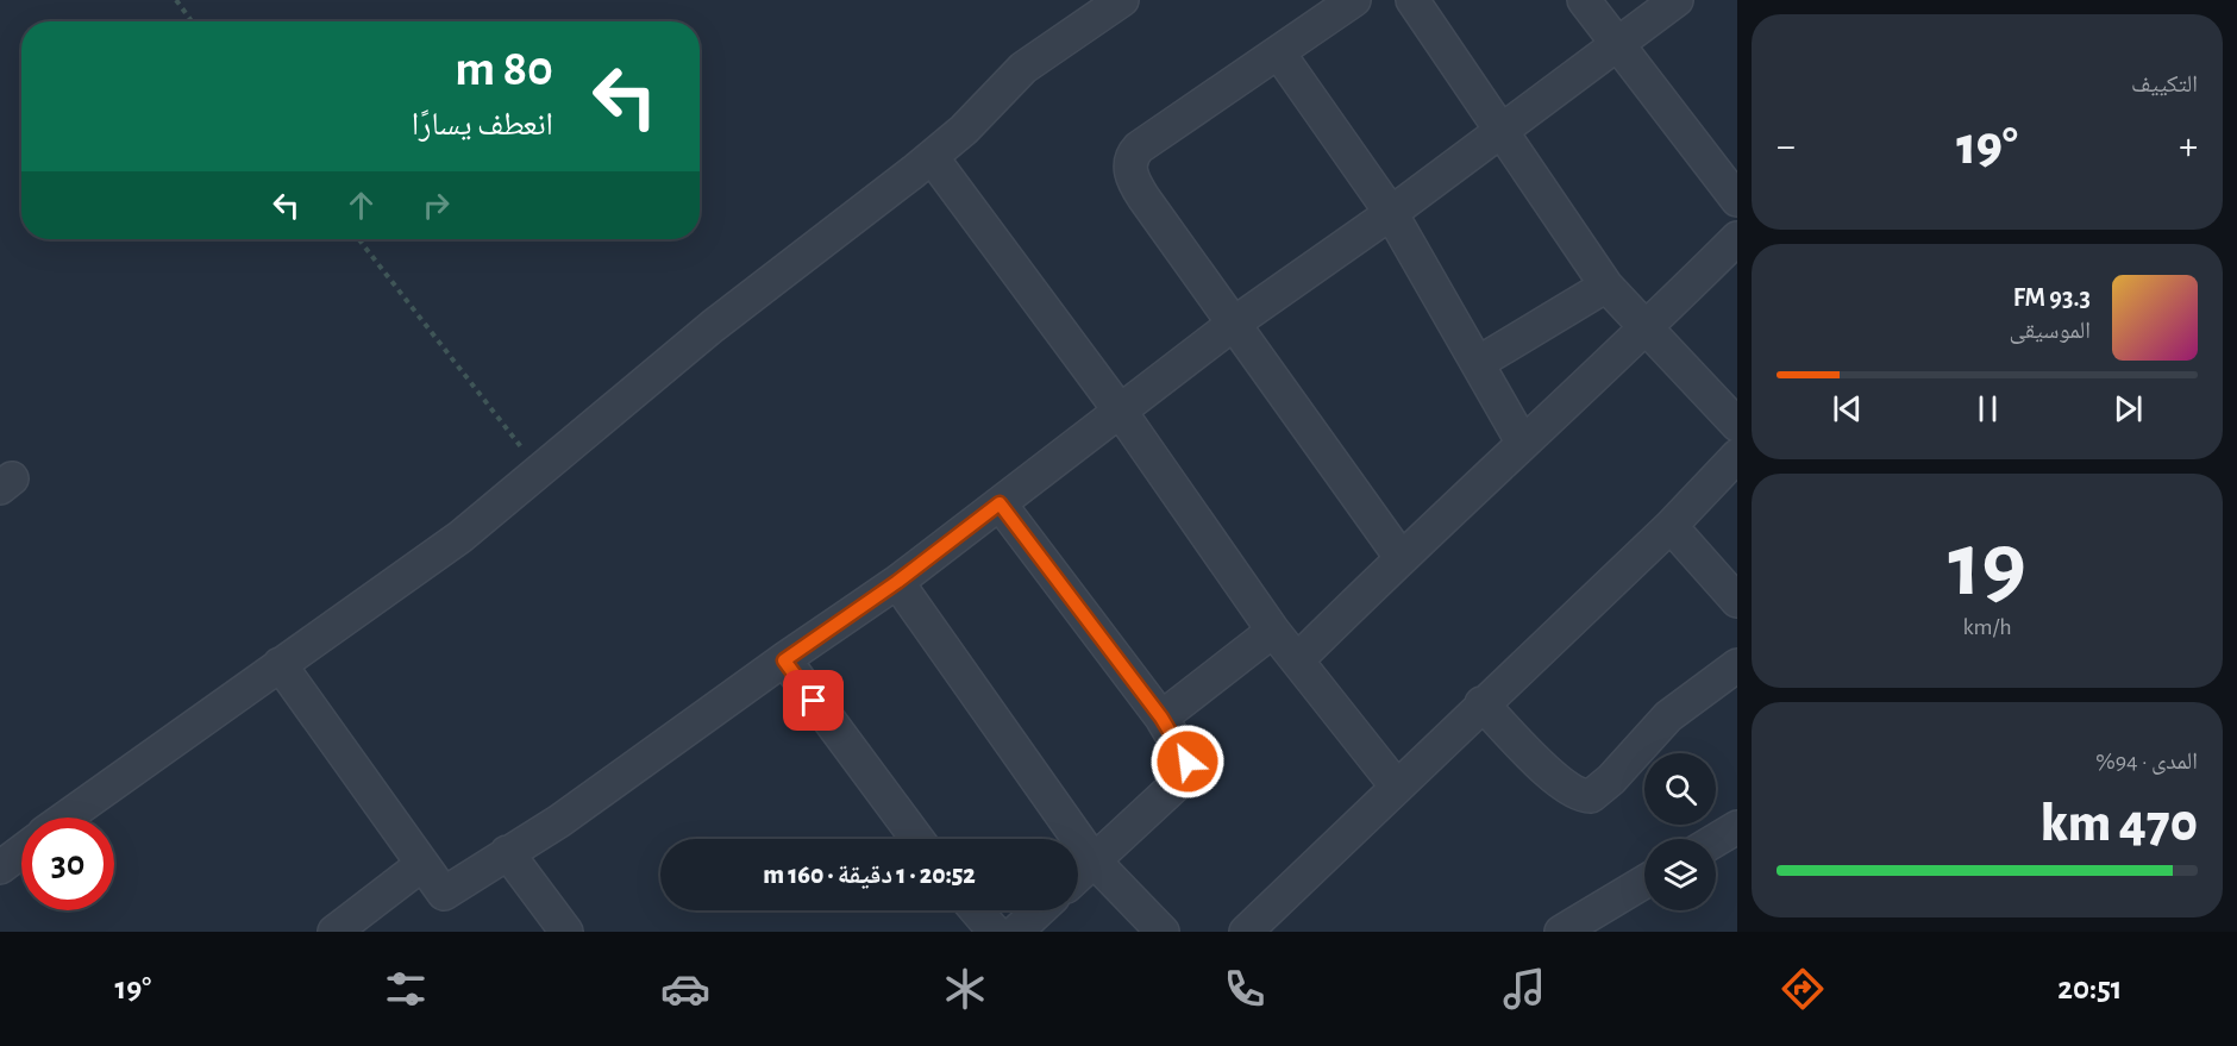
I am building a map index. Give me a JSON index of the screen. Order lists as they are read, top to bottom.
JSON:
{
  "page": {
    "tile": [
      "التكييف",
      ["19", "km/h"],
      ["المدى · 94%", "470 km"]
    ],
    "turn": ["80 m", "انعطف يسارًا"],
    "heat": ["−", "19°", "+"],
    "song": ["93.3 FM", "الموسيقى"],
    "limit": "30",
    "trip": "20:52 · 1 دقيقة · 160 m",
    "tabs": ["20:51", "19°"]
  }
}
